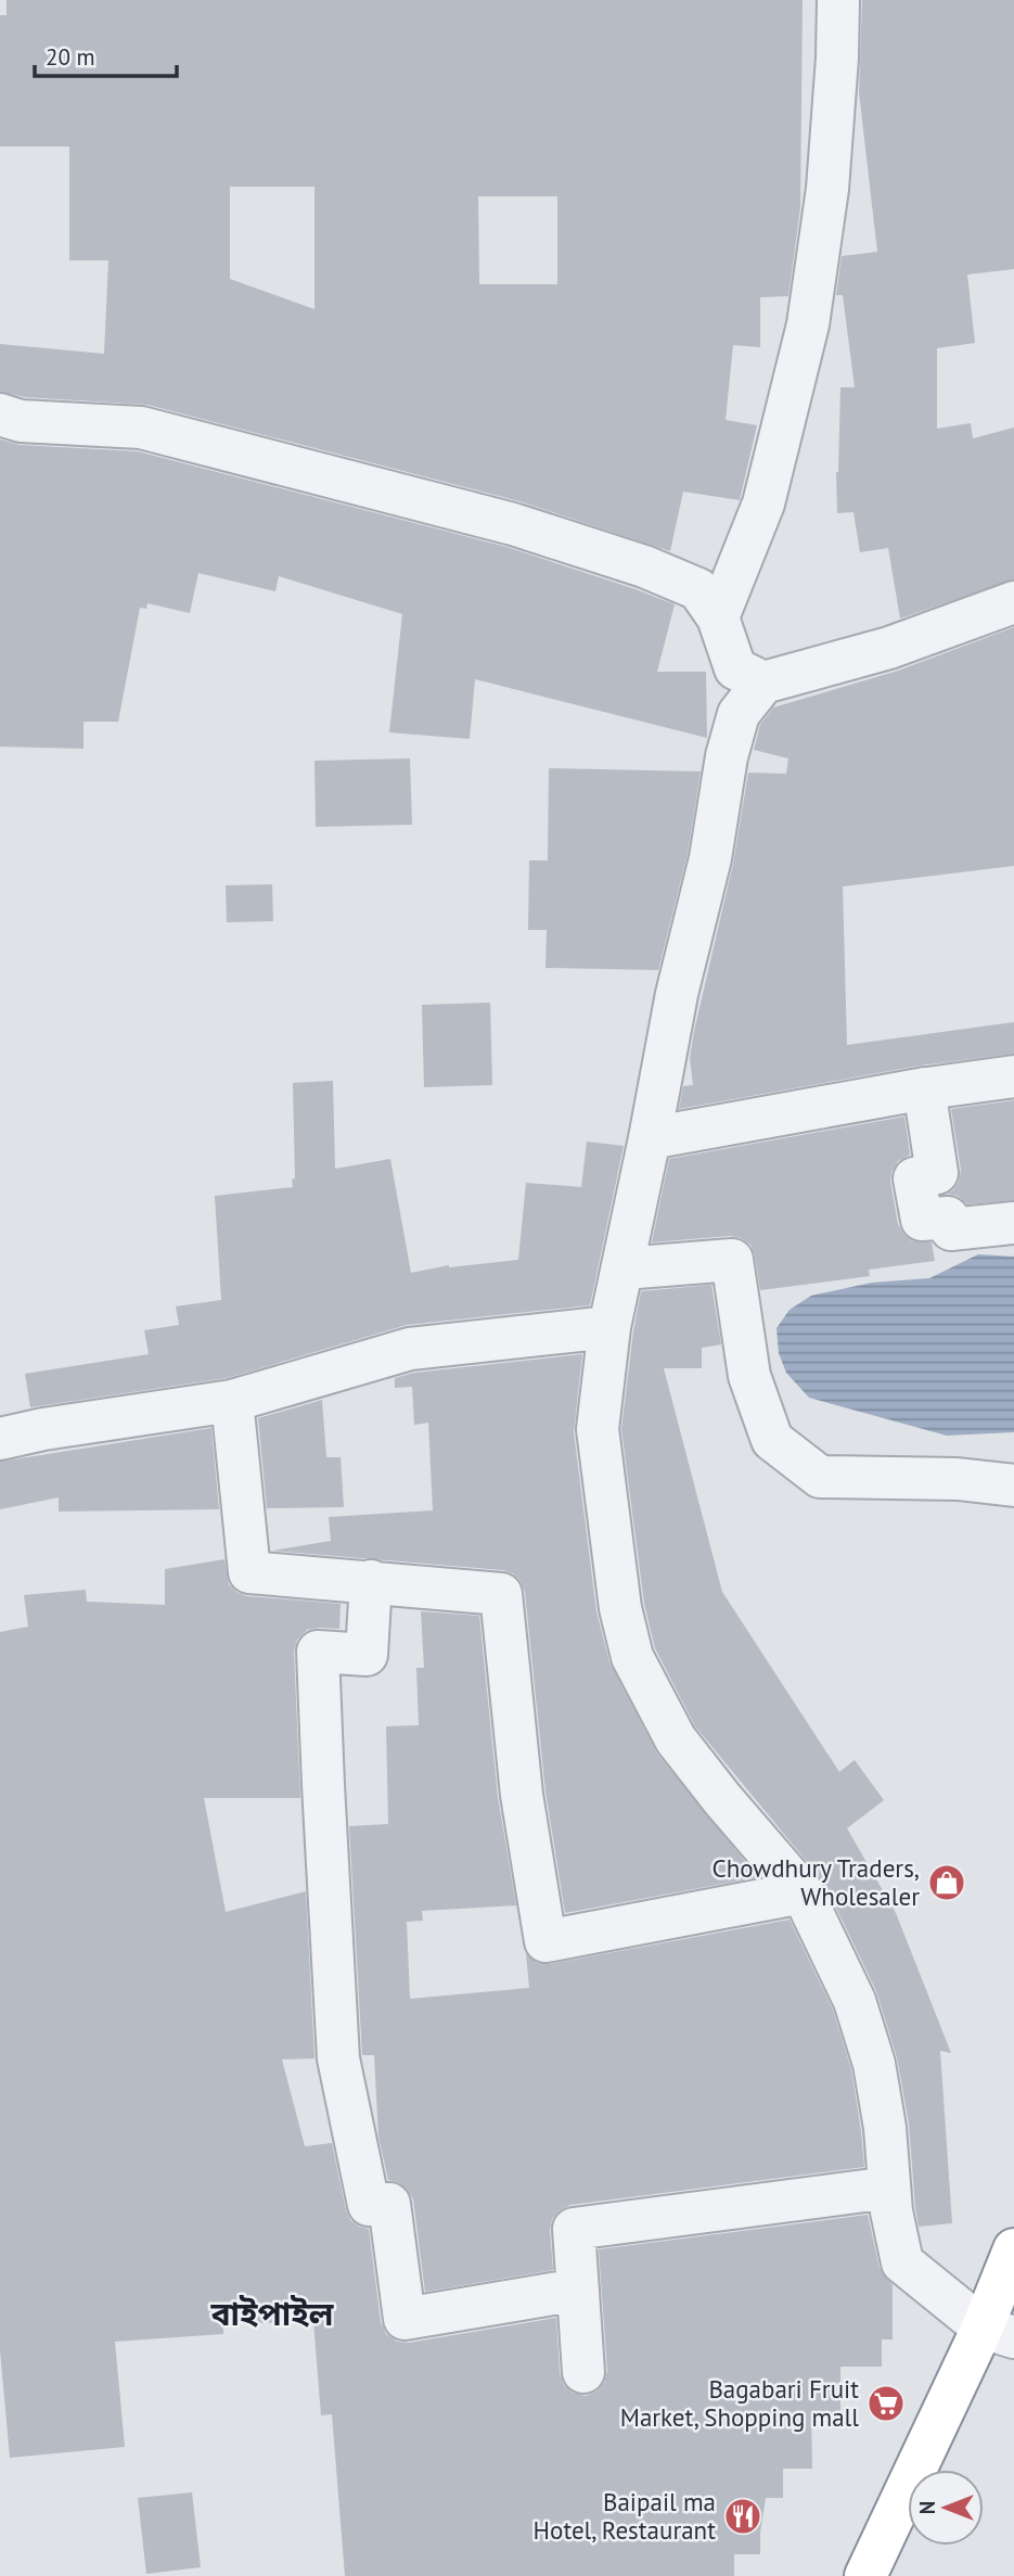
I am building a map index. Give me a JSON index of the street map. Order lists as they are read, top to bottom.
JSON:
{
  "districts": ["বাইপাইল"],
  "places": {
    "shop": ["Chowdhury Traders, Wholesaler"],
    "supermarket": ["Bagabari Fruit Market, Shopping mall"],
    "restaurant": ["Baipail ma Hotel, Restaurant"]
  },
  "scale_bar": "20 m",
  "north": "left"
}
